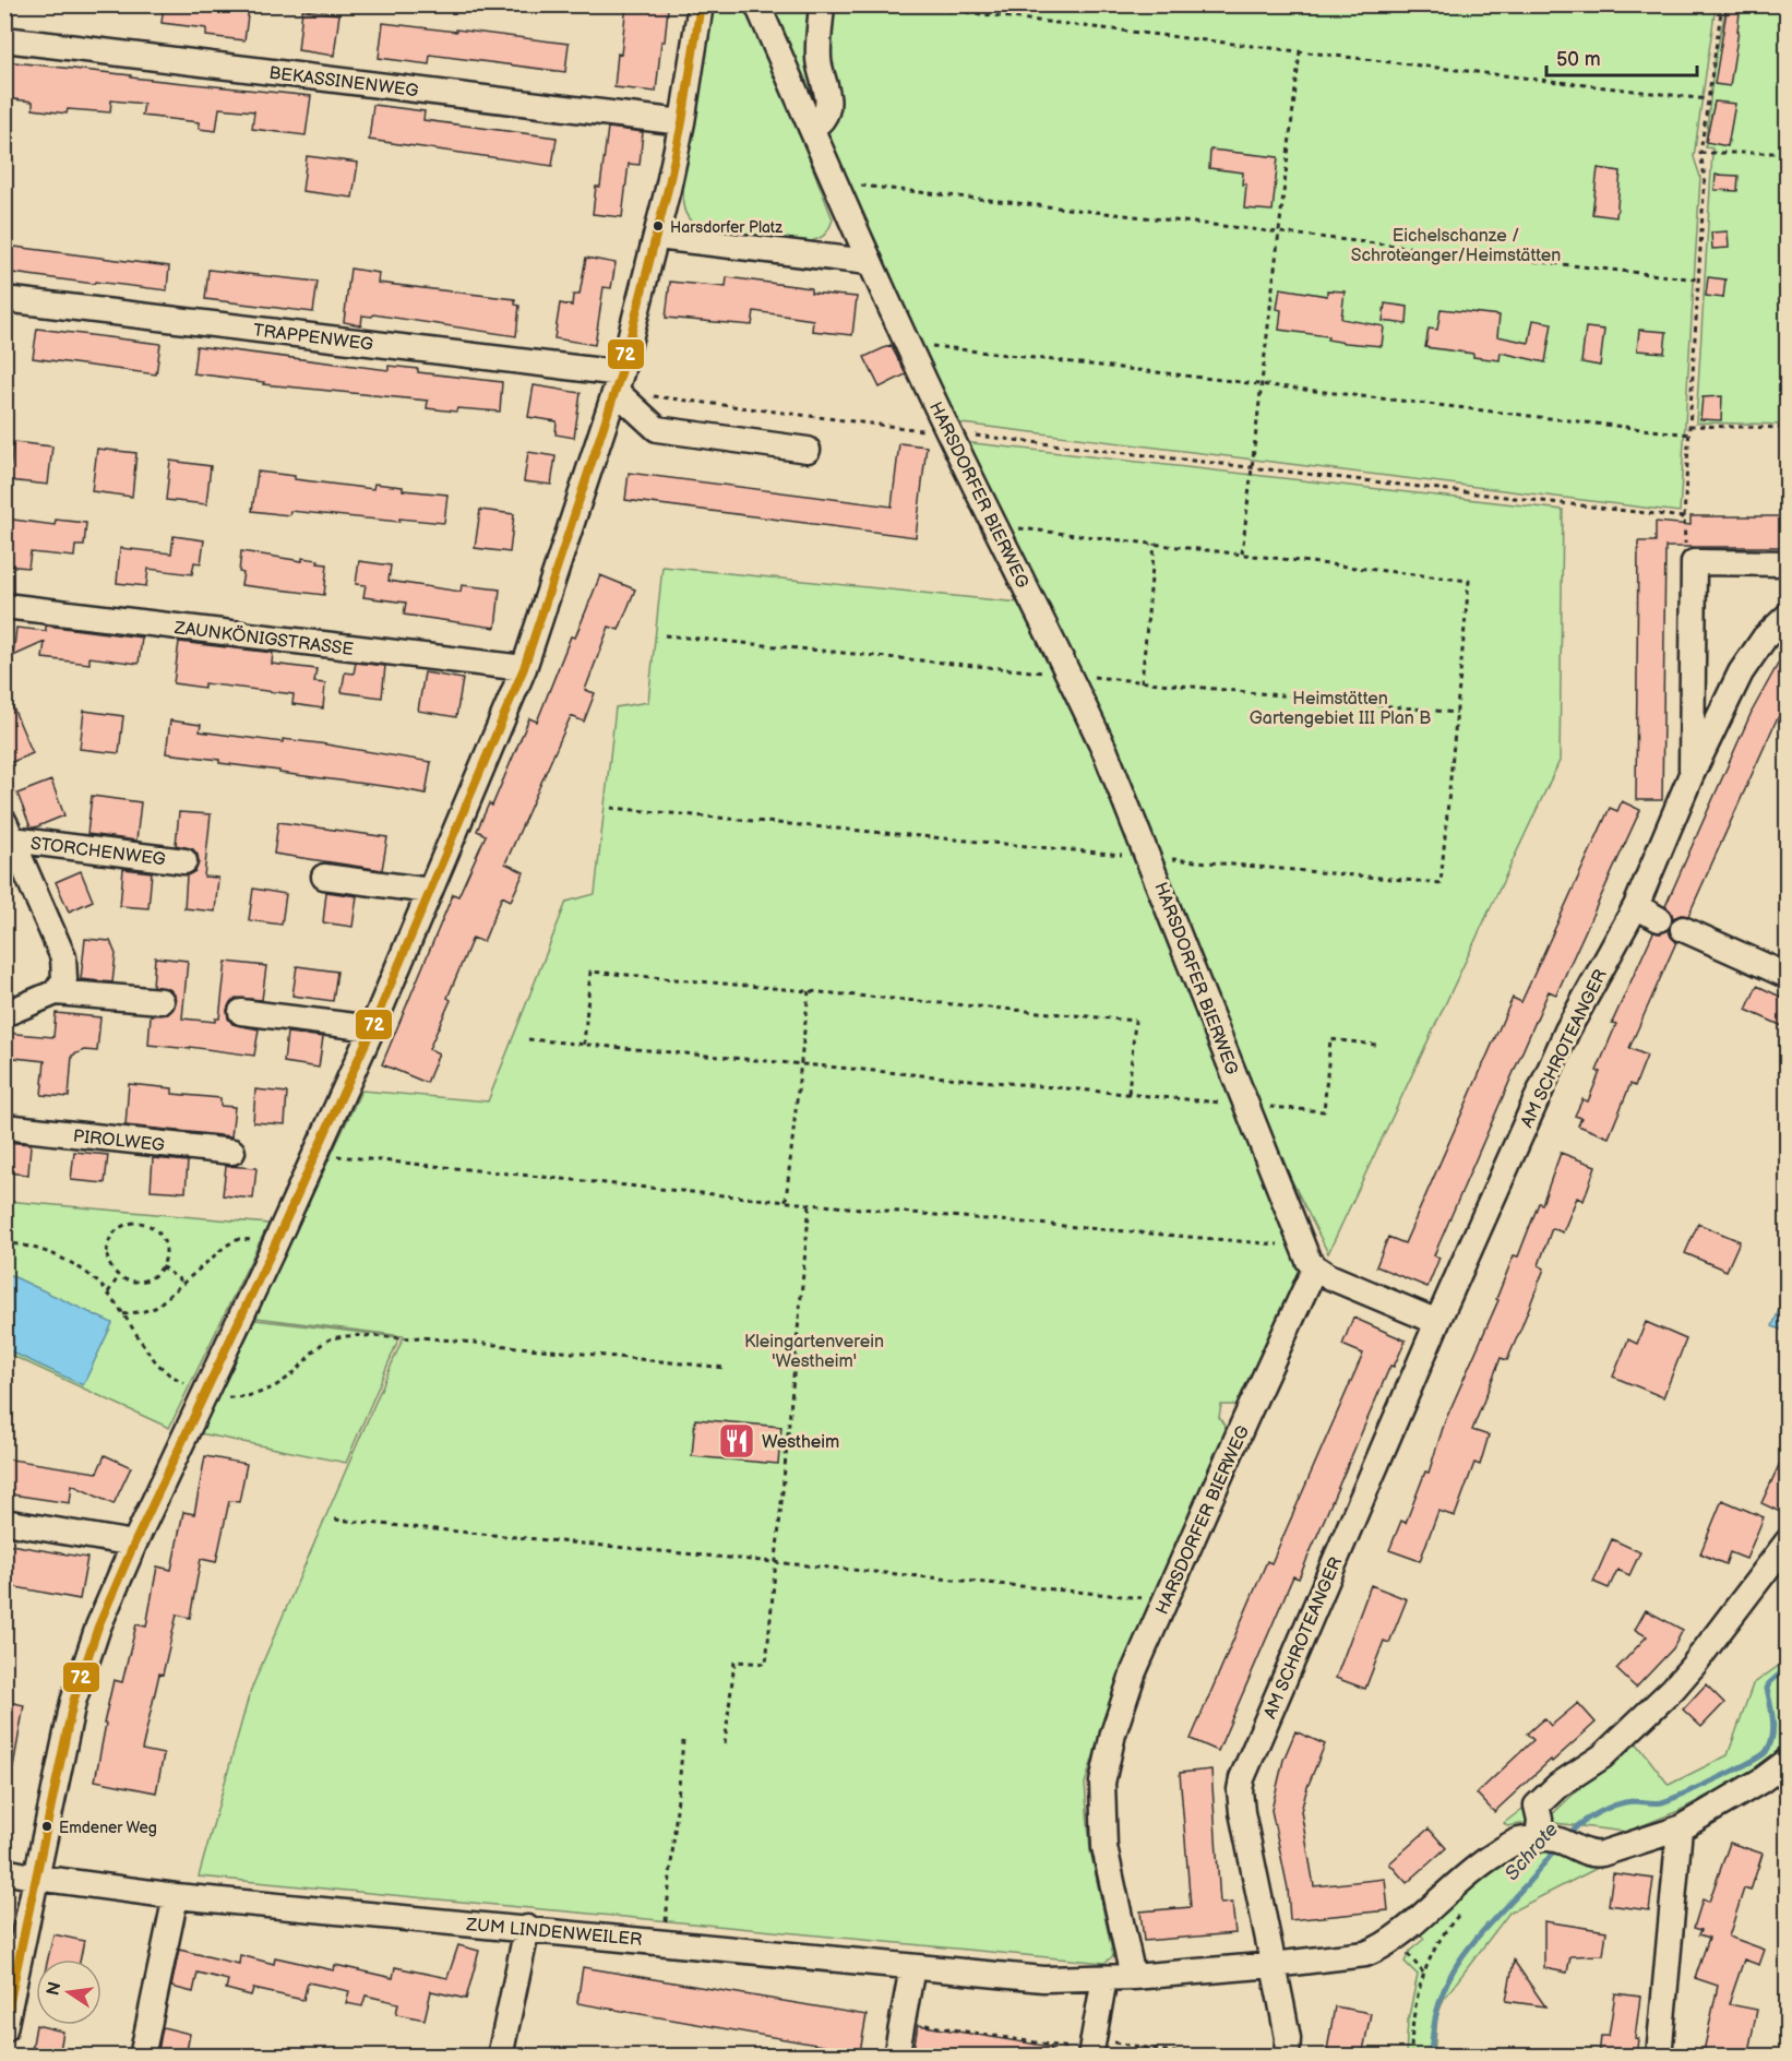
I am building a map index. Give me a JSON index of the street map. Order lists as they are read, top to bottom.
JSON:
{
  "streets": {
    "street": [
      "BEKASSINENWEG",
      "TRAPPENWEG",
      "HARSDORFER BIERWEG",
      "ZAUNKÖNIGSTRASSE",
      "STORCHENWEG",
      "AM SCHROTEANGER",
      "PIROLWEG",
      "ZUM LINDENWEILER"
    ]
  },
  "crossings": [
    ["HARSDORFER BIERWEG", "ZUM LINDENWEILER"],
    ["AM SCHROTEANGER", "ZUM LINDENWEILER"]
  ],
  "water": ["Schrote"],
  "parks": ["Eichelschanze / Schroteanger/Heimstätten", "Heimstätten Gartengebiet III Plan B", "Kleingartenverein 'Westheim'"],
  "places": {
    "other": ["Harsdorfer Platz", "Emdener Weg"],
    "restaurant": ["Westheim"]
  },
  "lines": ["transit line 72"],
  "scale_bar": "50 m",
  "north": "left"
}
